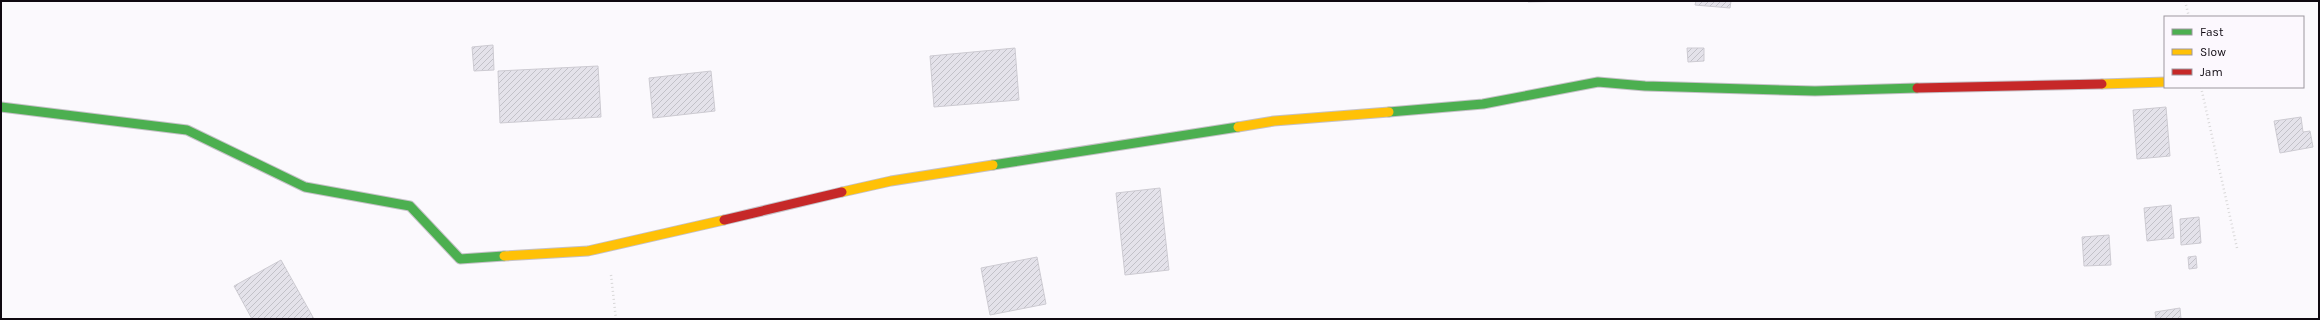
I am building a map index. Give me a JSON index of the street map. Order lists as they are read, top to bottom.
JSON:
{
  "legend": ["Fast", "Slow", "Jam"]
}
